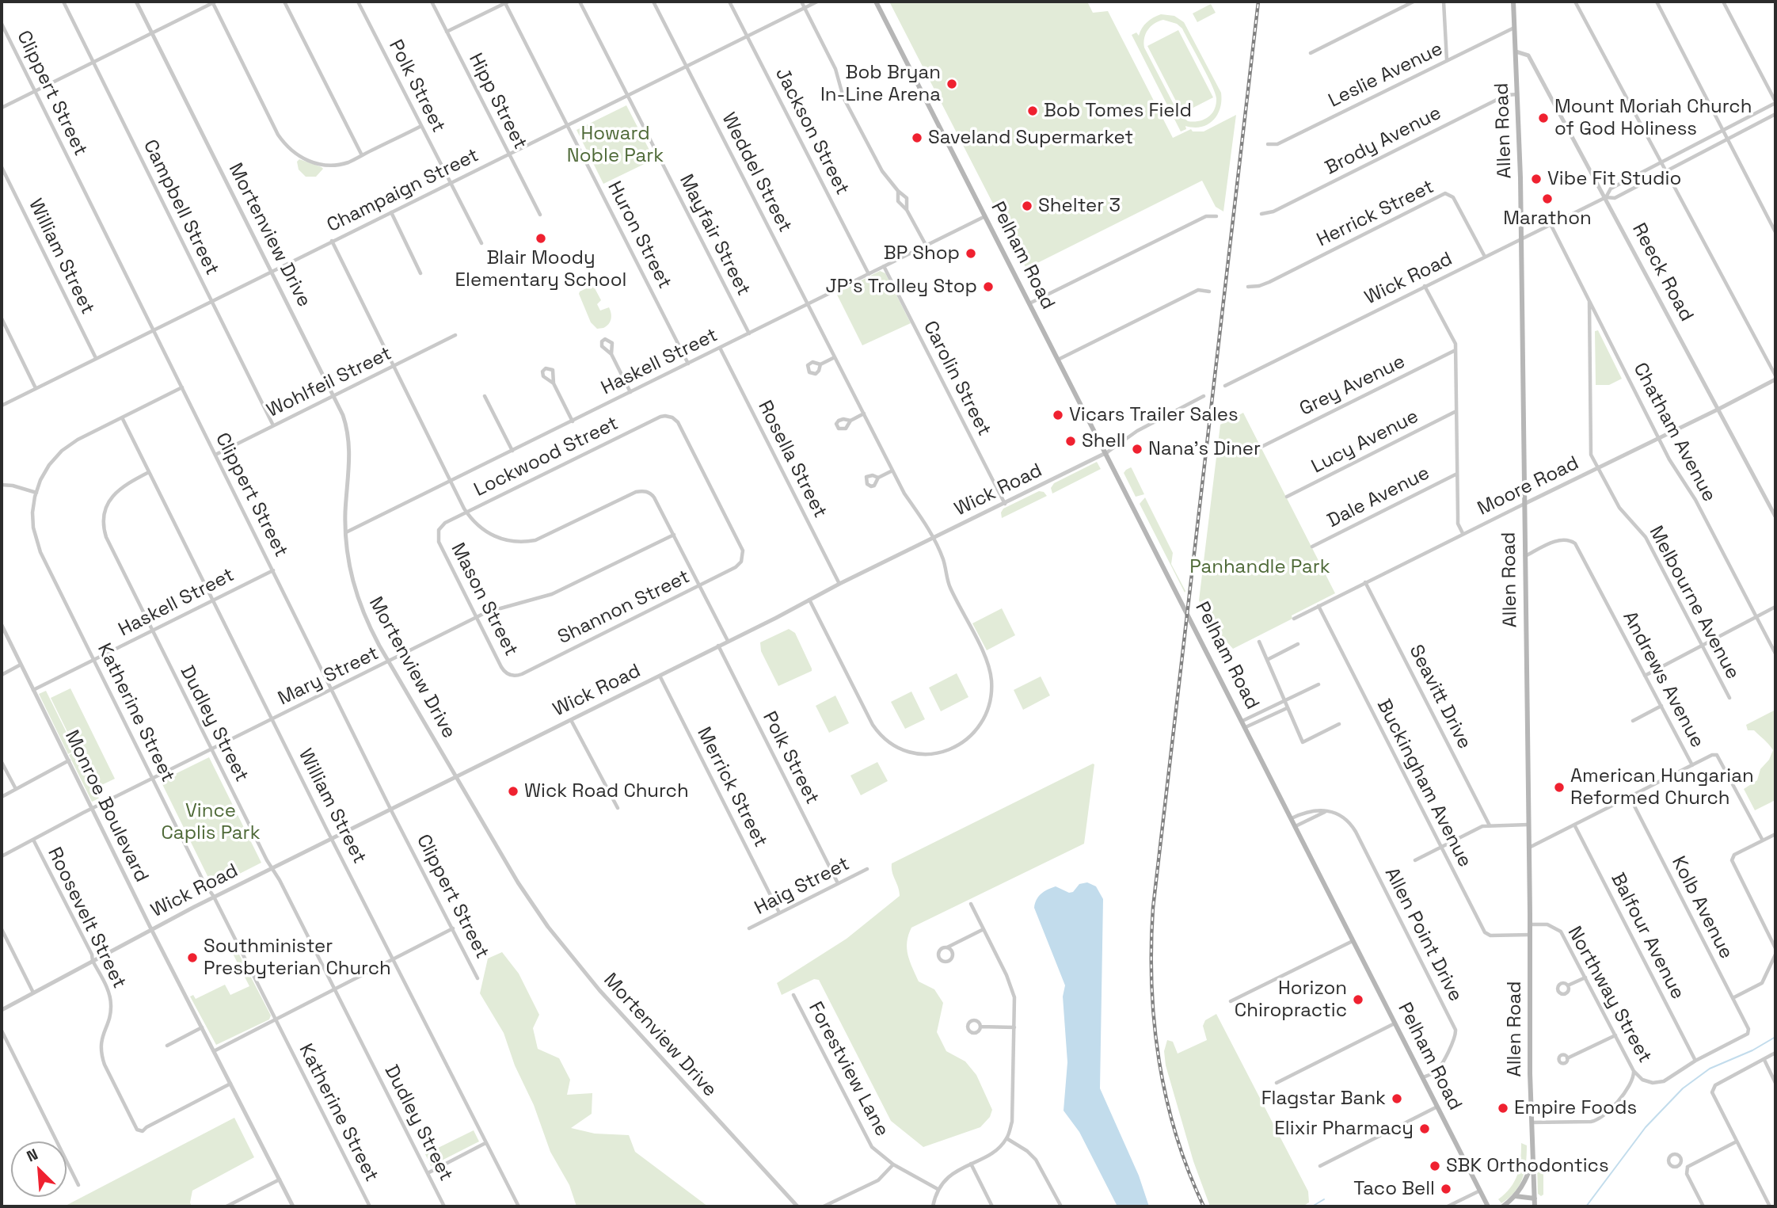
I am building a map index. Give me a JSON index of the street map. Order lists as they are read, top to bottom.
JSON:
{
  "streets": {
    "main road": ["Allen Road", "Pelham Road"],
    "street": [
      "Leslie Avenue",
      "Polk Street",
      "Clippert Street",
      "Hipp Street",
      "Jackson Street",
      "Brody Avenue",
      "Weddel Street",
      "Champaign Street",
      "Campbell Street",
      "Herrick Street",
      "Mortenview Drive",
      "Huron Street",
      "Mayfair Street",
      "William Street",
      "Reeck Road",
      "Wick Road",
      "Haskell Street",
      "Carolin Street",
      "Wohlfeil Street",
      "Grey Avenue",
      "Chatham Avenue",
      "Lucy Avenue",
      "Lockwood Street",
      "Rosella Street",
      "Moore Road",
      "Dale Avenue",
      "Mason Street",
      "Melbourne Avenue",
      "Shannon Street",
      "Mary Street",
      "Andrews Avenue",
      "Seavitt Drive",
      "Katherine Street",
      "Dudley Street",
      "Buckingham Avenue",
      "Merrick Street",
      "Monroe Boulevard",
      "Haig Street",
      "Kolb Avenue",
      "Roosevelt Street",
      "Allen Point Drive",
      "Balfour Avenue",
      "Northway Street",
      "Forestview Lane"
    ]
  },
  "crossings": [
    ["Leslie Avenue", "Allen Road"],
    ["Polk Street", "Champaign Street"],
    ["Polk Street", "Wick Road"],
    ["Polk Street", "Haig Street"],
    ["Clippert Street", "Champaign Street"],
    ["Clippert Street", "Wick Road"],
    ["Clippert Street", "Haskell Street"],
    ["Clippert Street", "Wohlfeil Street"],
    ["Clippert Street", "Mary Street"],
    ["Hipp Street", "Champaign Street"],
    ["Allen Road", "Brody Avenue"],
    ["Allen Road", "Reeck Road"],
    ["Allen Road", "Wick Road"],
    ["Allen Road", "Moore Road"],
    ["Allen Road", "Andrews Avenue"],
    ["Allen Road", "Buckingham Avenue"],
    ["Allen Road", "Northway Street"],
    ["Jackson Street", "Champaign Street"],
    ["Jackson Street", "Haskell Street"],
    ["Weddel Street", "Champaign Street"],
    ["Weddel Street", "Wick Road"],
    ["Weddel Street", "Haskell Street"],
    ["Champaign Street", "Campbell Street"],
    ["Champaign Street", "Mortenview Drive"],
    ["Champaign Street", "Huron Street"],
    ["Champaign Street", "Mayfair Street"],
    ["Champaign Street", "William Street"],
    ["Campbell Street", "Wohlfeil Street"],
    ["Herrick Street", "Wick Road"],
    ["Mortenview Drive", "Wick Road"],
    ["Mortenview Drive", "Haskell Street"],
    ["Mortenview Drive", "Wohlfeil Street"],
    ["Mortenview Drive", "Mary Street"],
    ["Huron Street", "Haskell Street"],
    ["Mayfair Street", "Haskell Street"],
    ["Pelham Road", "Wick Road"],
    ["Pelham Road", "Haskell Street"],
    ["Pelham Road", "Allen Point Drive"],
    ["William Street", "Wick Road"],
    ["William Street", "Haskell Street"],
    ["William Street", "Mary Street"],
    ["William Street", "Dudley Street"],
    ["Reeck Road", "Wick Road"],
    ["Reeck Road", "Moore Road"],
    ["Wick Road", "Carolin Street"],
    ["Wick Road", "Chatham Avenue"],
    ["Wick Road", "Rosella Street"],
    ["Wick Road", "Katherine Street"],
    ["Wick Road", "Dudley Street"],
    ["Wick Road", "Merrick Street"],
    ["Wick Road", "Monroe Boulevard"],
    ["Wick Road", "Roosevelt Street"],
    ["Haskell Street", "Carolin Street"],
    ["Haskell Street", "Rosella Street"],
    ["Haskell Street", "Katherine Street"],
    ["Haskell Street", "Dudley Street"],
    ["Haskell Street", "Monroe Boulevard"],
    ["Chatham Avenue", "Moore Road"],
    ["Chatham Avenue", "Melbourne Avenue"],
    ["Lockwood Street", "Mason Street"],
    ["Lockwood Street", "Shannon Street"],
    ["Moore Road", "Melbourne Avenue"],
    ["Moore Road", "Seavitt Drive"],
    ["Moore Road", "Buckingham Avenue"],
    ["Mason Street", "Shannon Street"],
    ["Mason Street", "Mary Street"],
    ["Mary Street", "Katherine Street"],
    ["Mary Street", "Dudley Street"],
    ["Mary Street", "Monroe Boulevard"],
    ["Mary Street", "Roosevelt Street"],
    ["Merrick Street", "Haig Street"],
    ["Monroe Boulevard", "Roosevelt Street"],
    ["Kolb Avenue", "Northway Street"],
    ["Balfour Avenue", "Northway Street"]
  ],
  "parks": ["Howard Noble Park", "Panhandle Park", "Vince Caplis Park"],
  "places": [
    "Bob Bryan In-Line Arena",
    "Bob Tomes Field",
    "Mount Moriah Church of God Holiness",
    "Saveland Supermarket",
    "Vibe Fit Studio",
    "Marathon",
    "Shelter 3",
    "Blair Moody Elementary School",
    "BP Shop",
    "JP's Trolley Stop",
    "Vicars Trailer Sales",
    "Shell",
    "Nana's Diner",
    "American Hungarian Reformed Church",
    "Wick Road Church",
    "Southminister Presbyterian Church",
    "Horizon Chiropractic",
    "Flagstar Bank",
    "Empire Foods",
    "Elixir Pharmacy",
    "SBK Orthodontics",
    "Taco Bell"
  ],
  "north": "top left"
}
